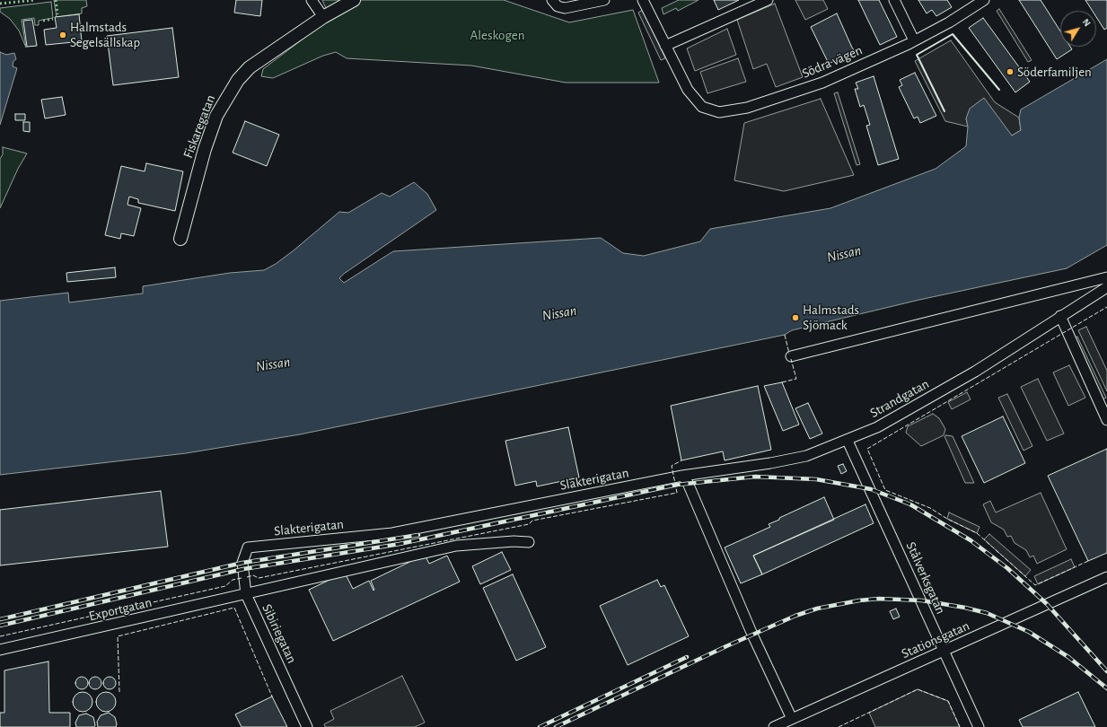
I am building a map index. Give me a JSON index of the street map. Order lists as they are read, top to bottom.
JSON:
{
  "streets": {
    "street": [
      "Södra vägen",
      "Fiskaregatan",
      "Strandgatan",
      "Slakterigatan",
      "Stålverksgatan",
      "Exportgatan",
      "Sibiriegatan",
      "Stationsgatan"
    ]
  },
  "crossings": [
    ["Strandgatan", "Slakterigatan"],
    ["Strandgatan", "Stålverksgatan"],
    ["Slakterigatan", "Sibiriegatan"],
    ["Stålverksgatan", "Stationsgatan"],
    ["Exportgatan", "Sibiriegatan"]
  ],
  "water": ["Nissan"],
  "parks": ["Aleskogen"],
  "places": ["Halmstads Segelsällskap", "Söderfamiljen", "Halmstads Sjömack"],
  "north": "top right"
}
